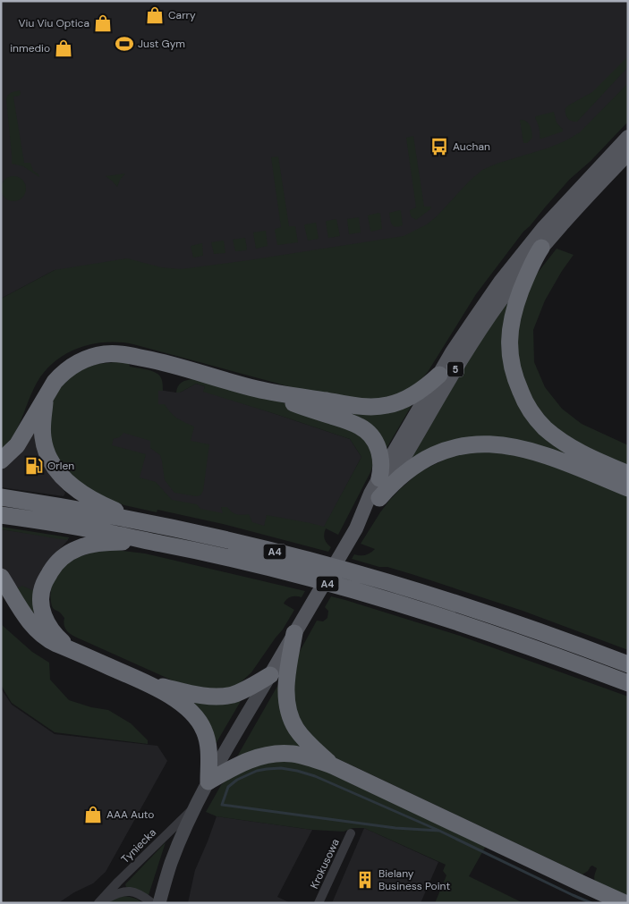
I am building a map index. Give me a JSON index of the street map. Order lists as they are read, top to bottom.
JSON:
{
  "streets": {
    "highway": ["А4", "A4"],
    "main road": ["5"],
    "street": ["Tyniecka", "Krokusowa"]
  },
  "places": {
    "shop": [
      "Carry",
      "Viu Viu Optica",
      "inmedio",
      "AAA Auto"
    ],
    "sports": ["Just Gym"],
    "bus stop": ["Auchan"],
    "fuel station": ["Orlen"],
    "building": ["Bielany Business Point"]
  }
}
